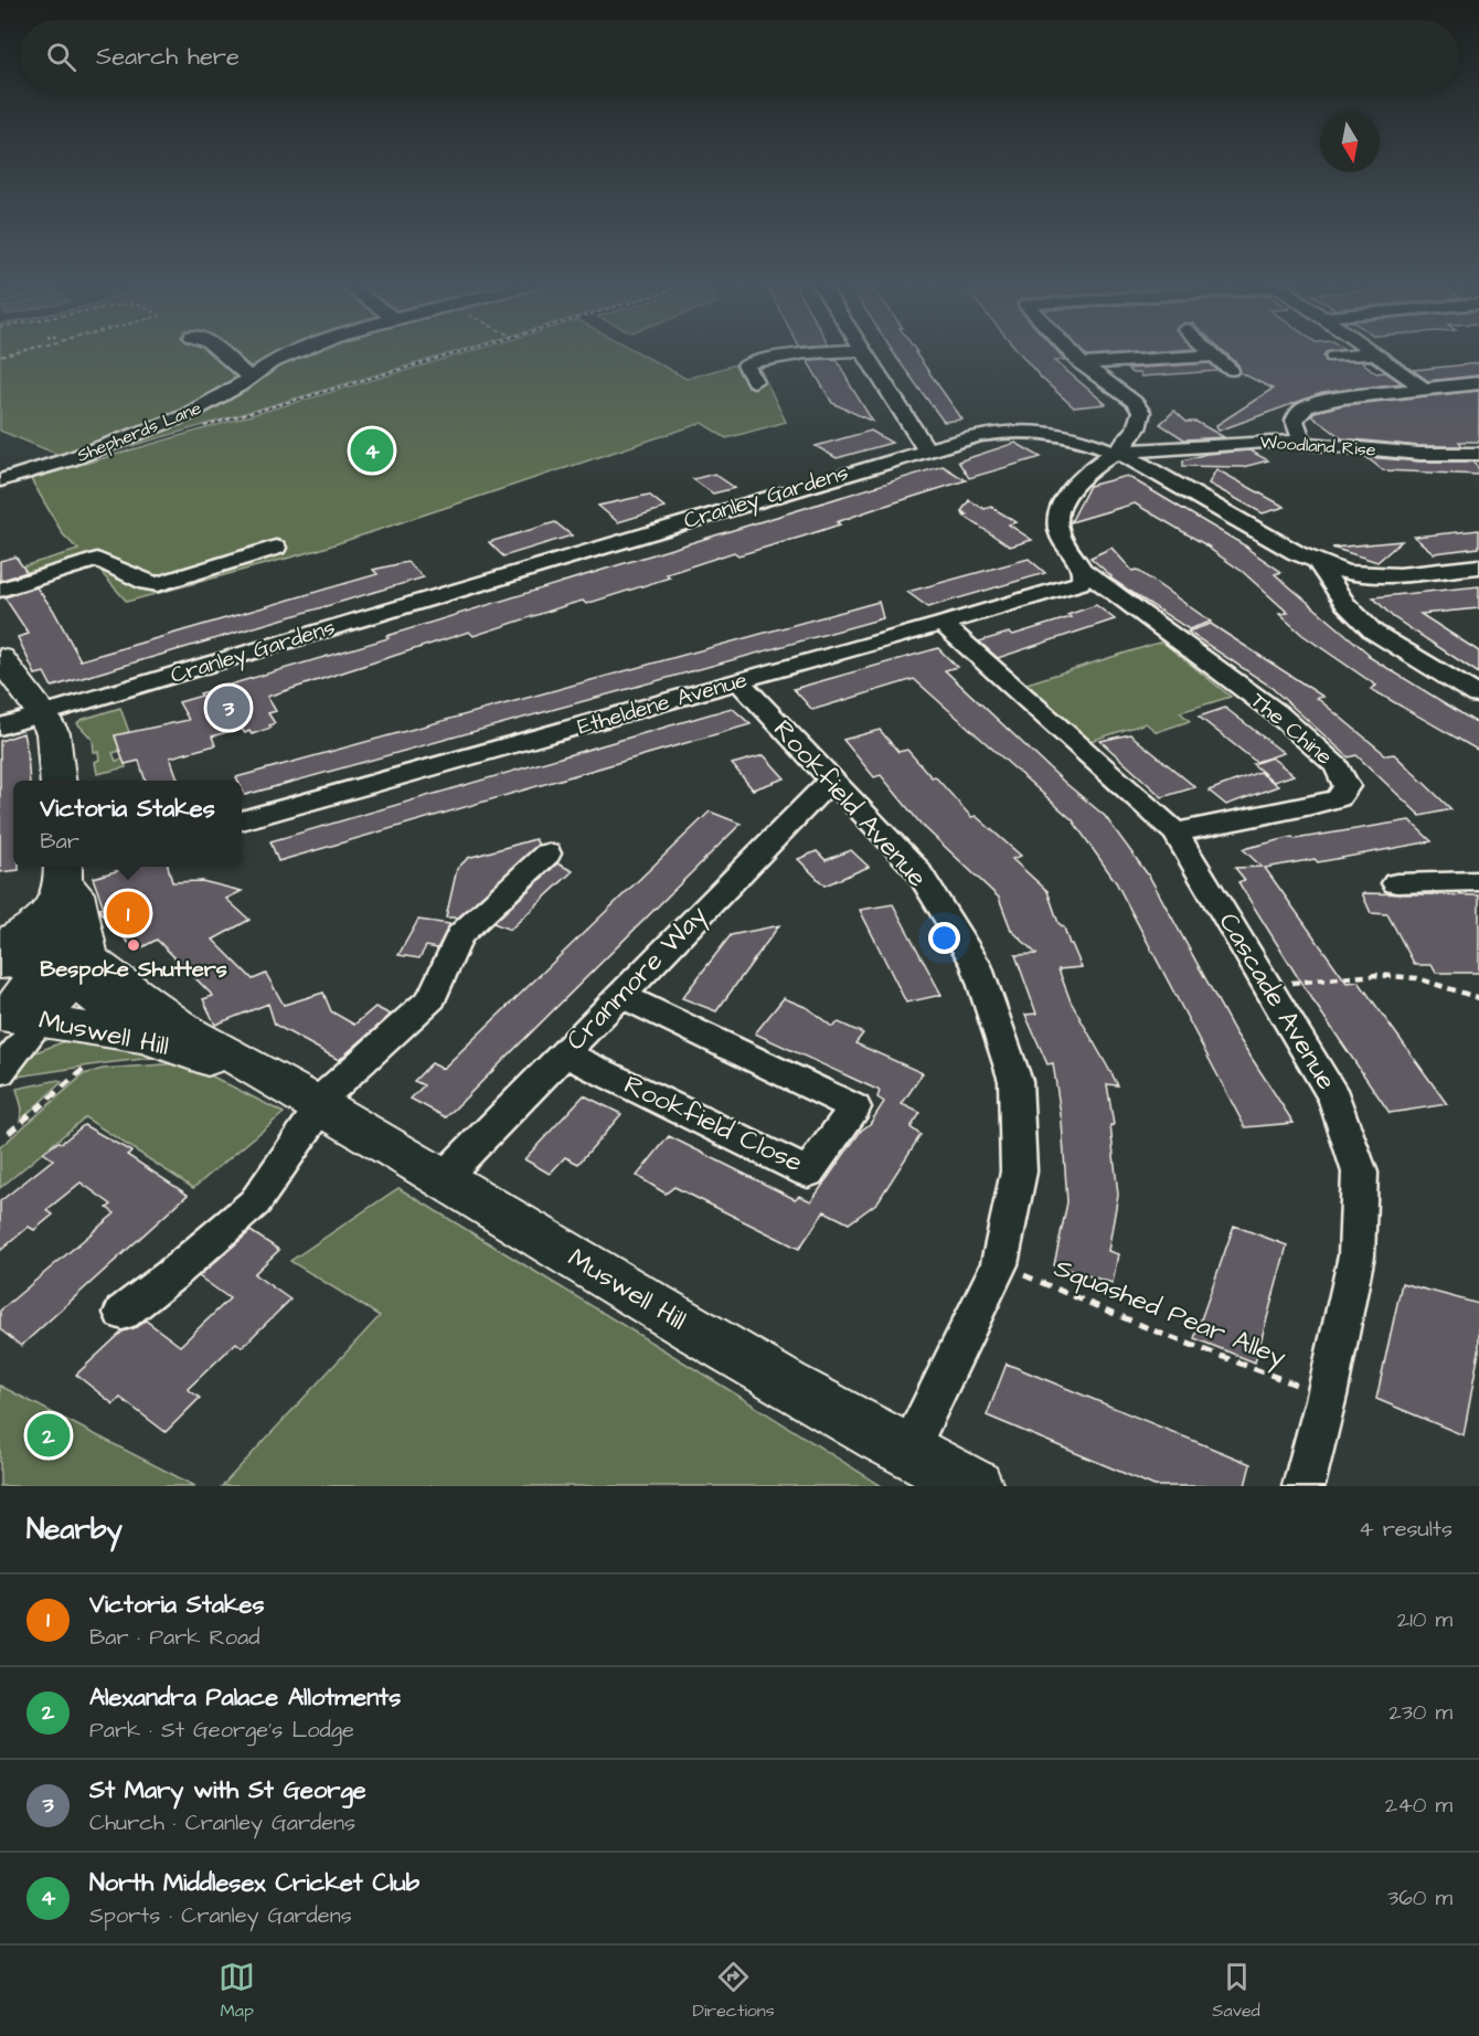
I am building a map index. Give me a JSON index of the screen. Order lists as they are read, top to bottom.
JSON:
{
  "streets": {
    "main road": ["Muswell Hill"],
    "street": [
      "Shepherds Lane",
      "Woodland Rise",
      "Cranley Gardens",
      "Etheldene Avenue",
      "The Chine",
      "Rookfield Avenue",
      "Cranmore Way",
      "Cascade Avenue",
      "Rookfield Close"
    ],
    "path": ["Squashed Pear Alley"]
  },
  "crossings": [
    ["Woodland Rise", "Cranley Gardens"],
    ["Woodland Rise", "The Chine"],
    ["Cranley Gardens", "The Chine"],
    ["Etheldene Avenue", "The Chine"],
    ["Etheldene Avenue", "Rookfield Avenue"],
    ["Etheldene Avenue", "Cascade Avenue"],
    ["The Chine", "Cascade Avenue"],
    ["Rookfield Avenue", "Cranmore Way"],
    ["Rookfield Avenue", "Muswell Hill"],
    ["Rookfield Avenue", "Squashed Pear Alley"],
    ["Cranmore Way", "Muswell Hill"],
    ["Cranmore Way", "Rookfield Close"],
    ["Cascade Avenue", "Squashed Pear Alley"]
  ],
  "places": ["Bespoke Shutters"],
  "north": "bottom",
  "page": {
    "search": "Search here",
    "pins": [
      "4",
      "3",
      "1",
      "2"
    ],
    "popup": ["Victoria Stakes", "Bar"],
    "heading": ["Nearby", "4 results"],
    "list": [
      {
        "mark": "1",
        "name": "Victoria Stakes",
        "note": "Bar · Park Road",
        "value": "210 m"
      },
      {
        "mark": "2",
        "name": "Alexandra Palace Allotments",
        "note": "Park · St George's Lodge",
        "value": "230 m"
      },
      {
        "mark": "3",
        "name": "St Mary with St George",
        "note": "Church · Cranley Gardens",
        "value": "240 m"
      },
      {
        "mark": "4",
        "name": "North Middlesex Cricket Club",
        "note": "Sports · Cranley Gardens",
        "value": "360 m"
      }
    ],
    "nav": ["Map", "Directions", "Saved"]
  }
}
